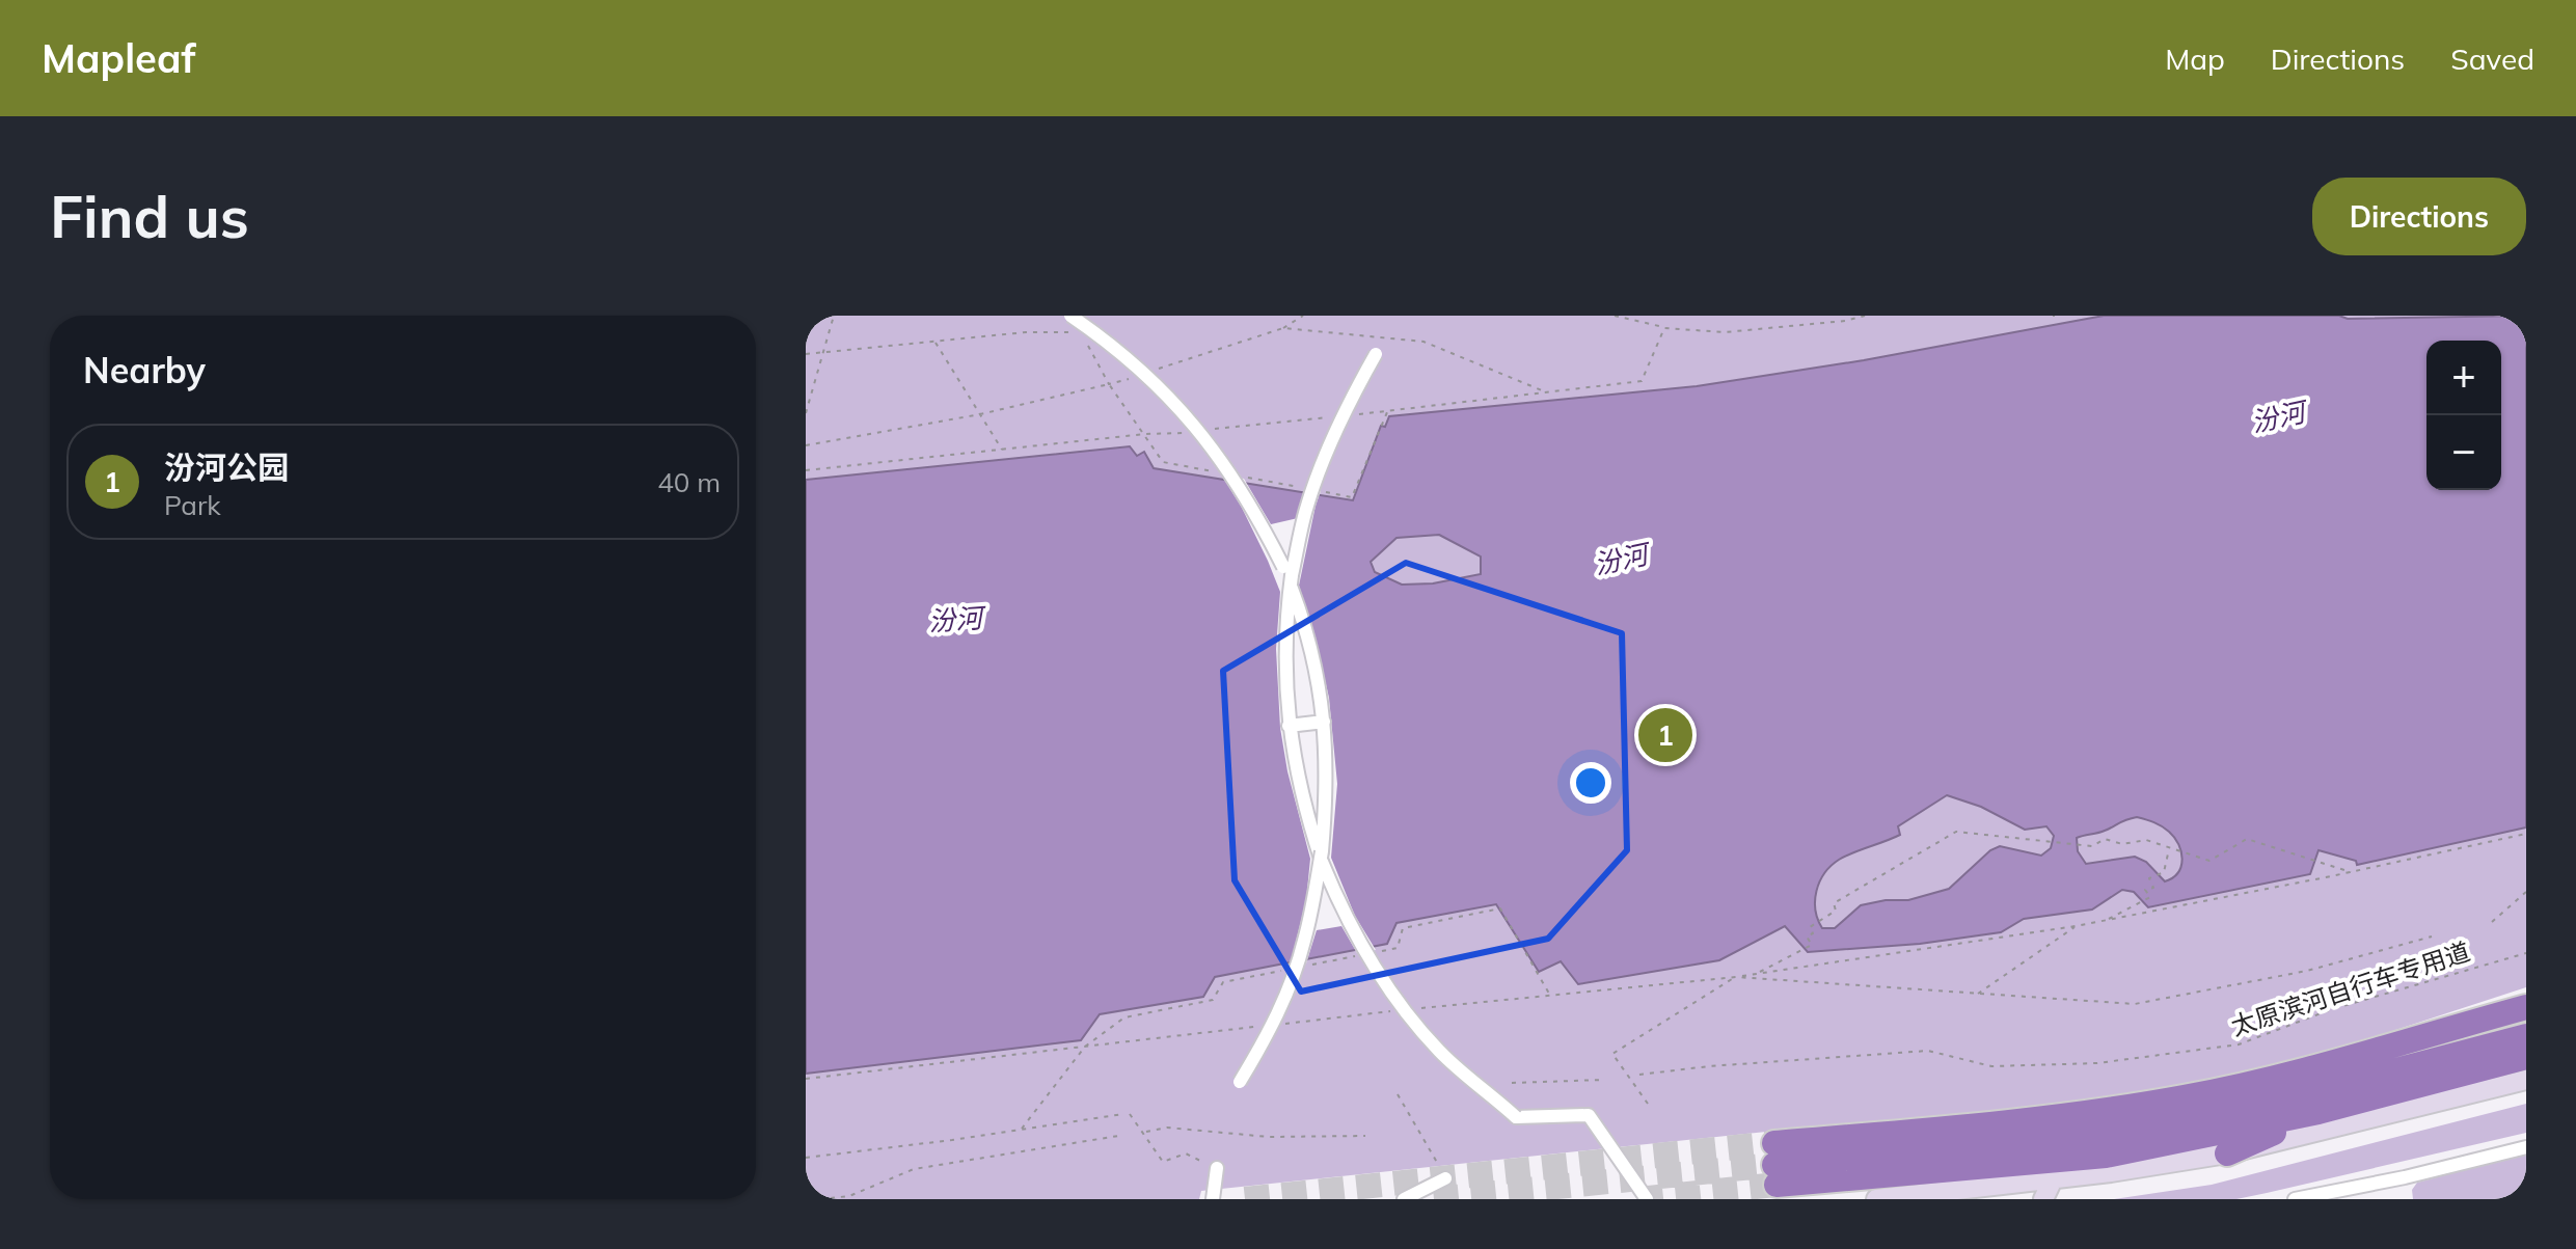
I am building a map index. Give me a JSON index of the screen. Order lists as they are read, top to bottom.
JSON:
{
  "streets": {
    "path": ["太原滨河自行车专用道"]
  },
  "water": ["汾河"],
  "page": {
    "header": "Mapleaf",
    "nav": ["Map", "Directions", "Saved"],
    "buttons": "Directions",
    "title": "Find us",
    "heading": "Nearby",
    "map_buttons": ["+", "−"],
    "list": [
      {
        "mark": "1",
        "name": "汾河公园",
        "note": "Park",
        "value": "40 m"
      }
    ],
    "pins": "1"
  }
}
